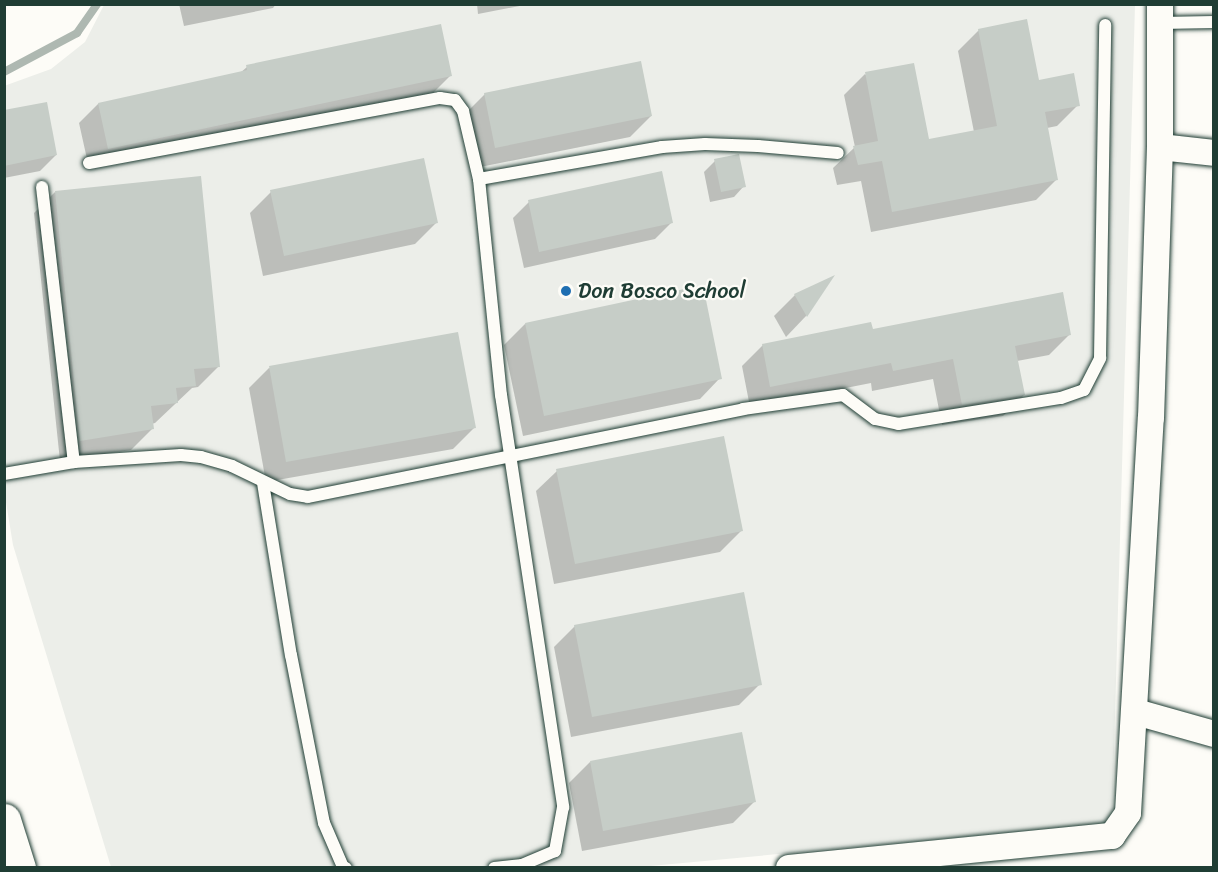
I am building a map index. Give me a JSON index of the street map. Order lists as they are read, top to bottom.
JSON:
{
  "places": ["Don Bosco School"]
}
